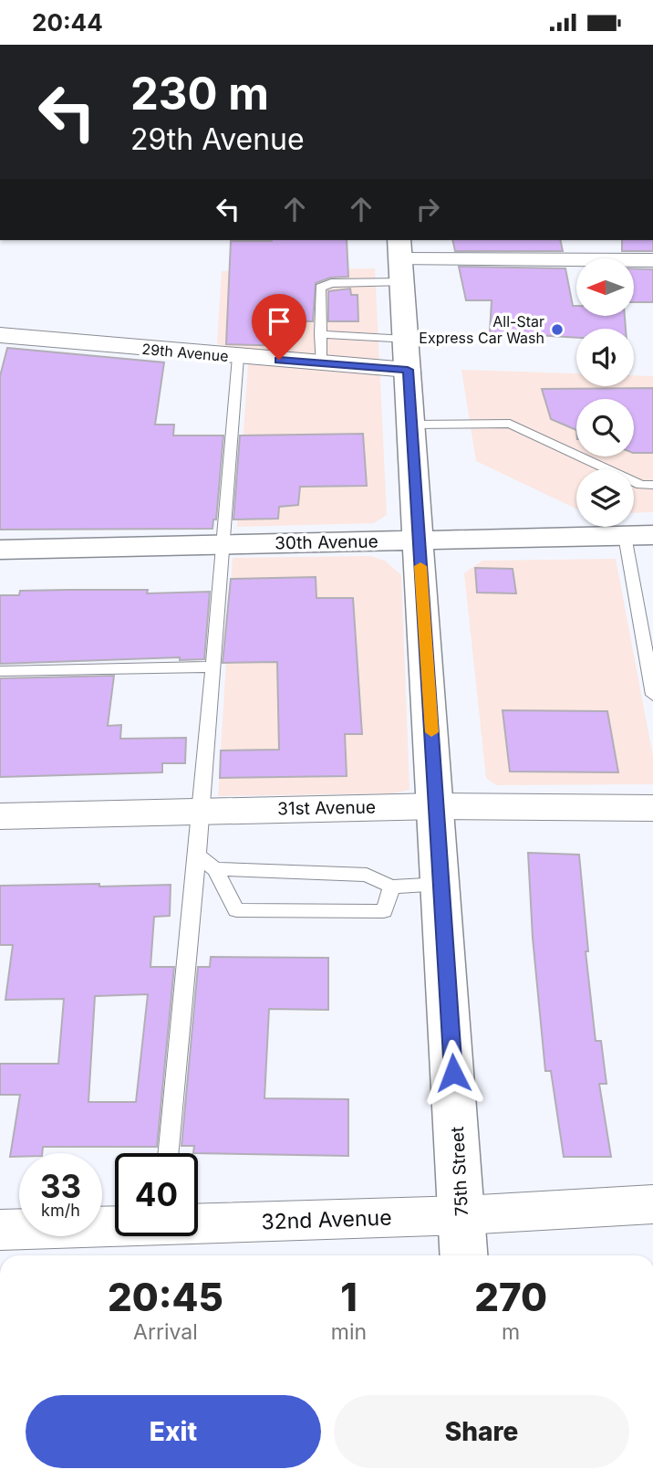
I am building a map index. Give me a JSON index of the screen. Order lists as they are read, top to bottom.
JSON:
{
  "streets": {
    "street": [
      "29th Avenue",
      "30th Avenue",
      "31st Avenue",
      "75th Street",
      "32nd Avenue"
    ]
  },
  "crossings": [
    ["29th Avenue", "75th Street"],
    ["30th Avenue", "75th Street"],
    ["31st Avenue", "75th Street"],
    ["75th Street", "32nd Avenue"]
  ],
  "places": ["All-Star Express Car Wash"],
  "north": "left",
  "page": {
    "status": "20:44",
    "turn": ["230 m", "29th Avenue"],
    "speed": "33 km/h",
    "limit": "40",
    "eta": [
      "20:45",
      "Arrival",
      "1",
      "min",
      "270",
      "m"
    ],
    "buttons": ["Exit", "Share"]
  }
}
